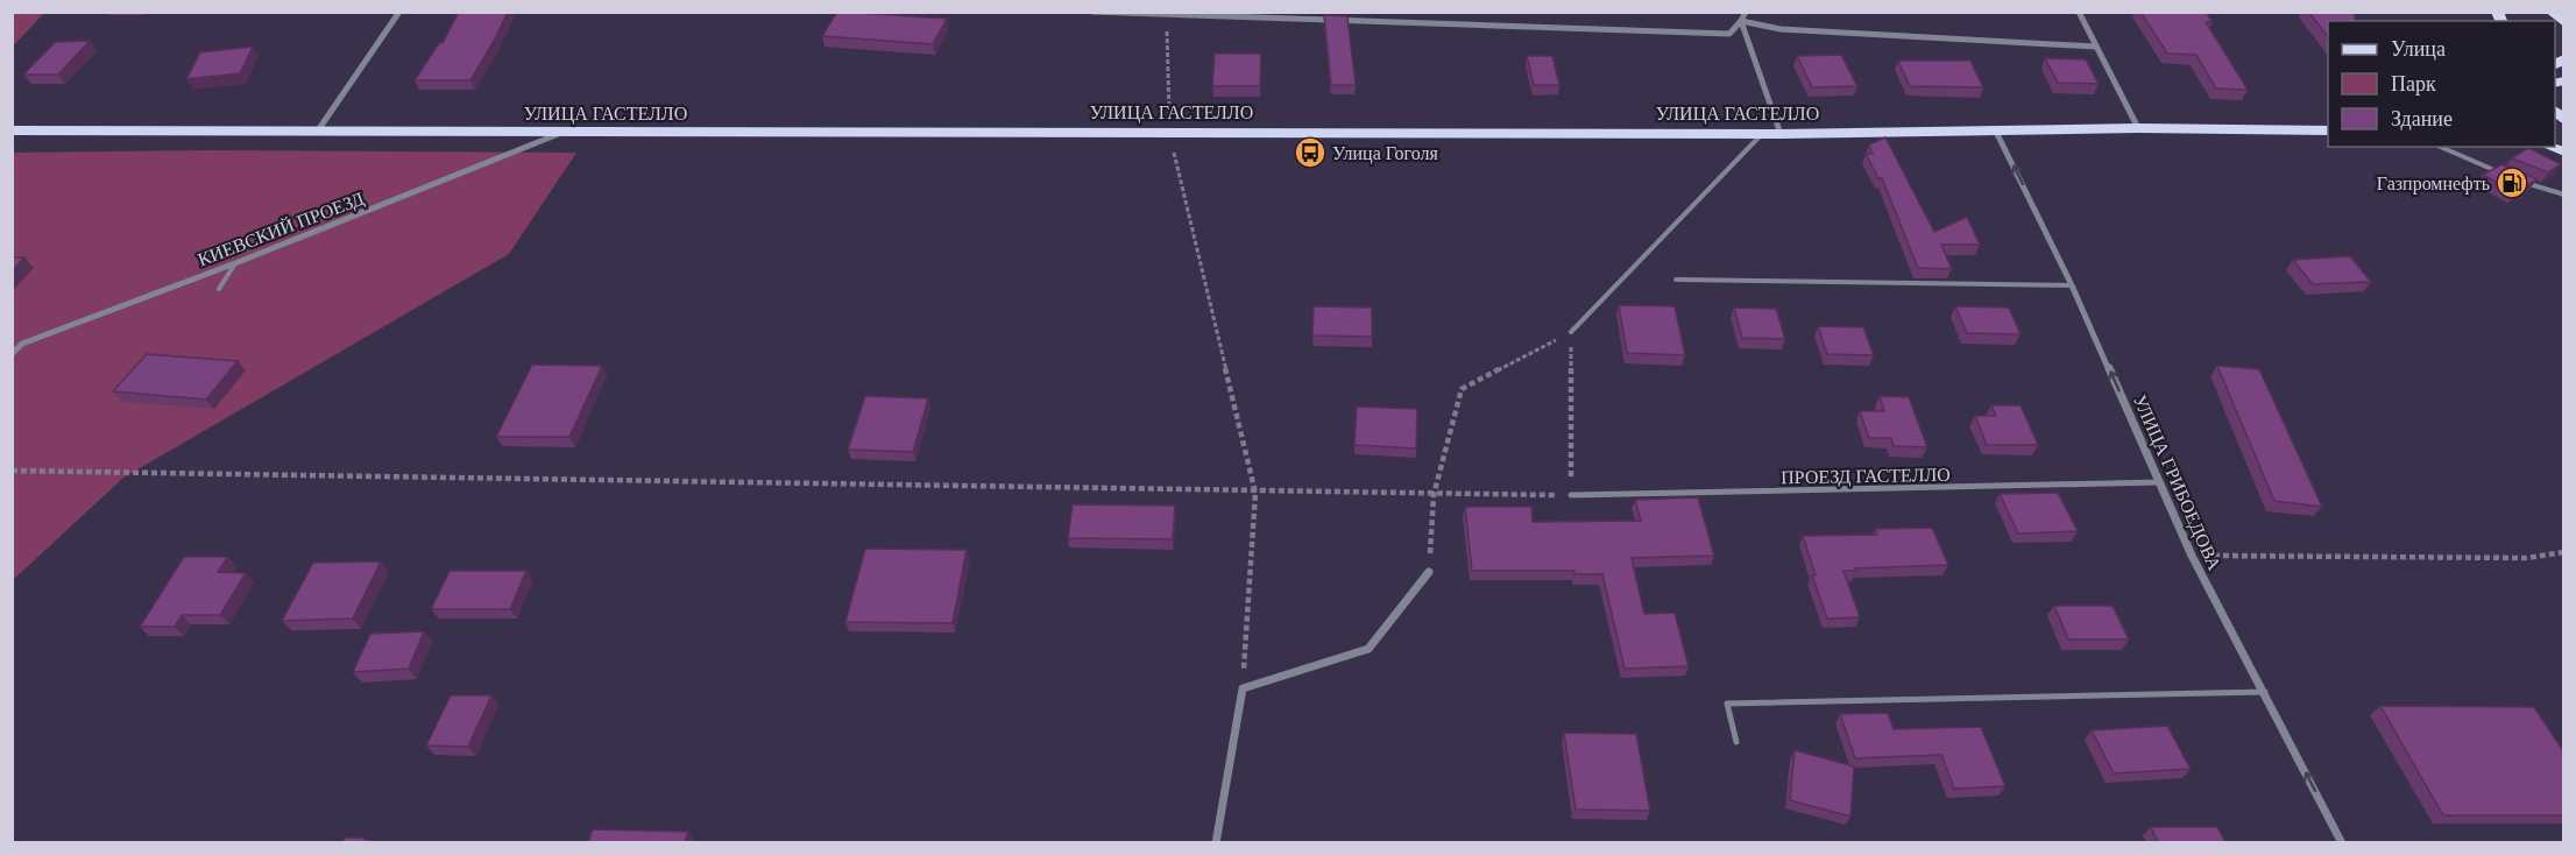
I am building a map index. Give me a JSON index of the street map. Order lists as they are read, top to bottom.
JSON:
{
  "streets": {
    "main road": ["УЛИЦА ГАСТЕЛЛО"],
    "street": ["КИЕВСКИЙ ПРОЕЗД", "УЛИЦА ГРИБОЕДОВА"],
    "lane": ["ПРОЕЗД ГАСТЕЛЛО"]
  },
  "crossings": [
    ["УЛИЦА ГАСТЕЛЛО", "КИЕВСКИЙ ПРОЕЗД"],
    ["УЛИЦА ГАСТЕЛЛО", "УЛИЦА ГРИБОЕДОВА"],
    ["ПРОЕЗД ГАСТЕЛЛО", "УЛИЦА ГРИБОЕДОВА"]
  ],
  "one_way": ["УЛИЦА ГРИБОЕДОВА"],
  "places": {
    "bus stop": ["Улица Гоголя"],
    "fuel station": ["Газпромнефть"]
  },
  "legend": ["Улица", "Парк", "Здание"]
}
